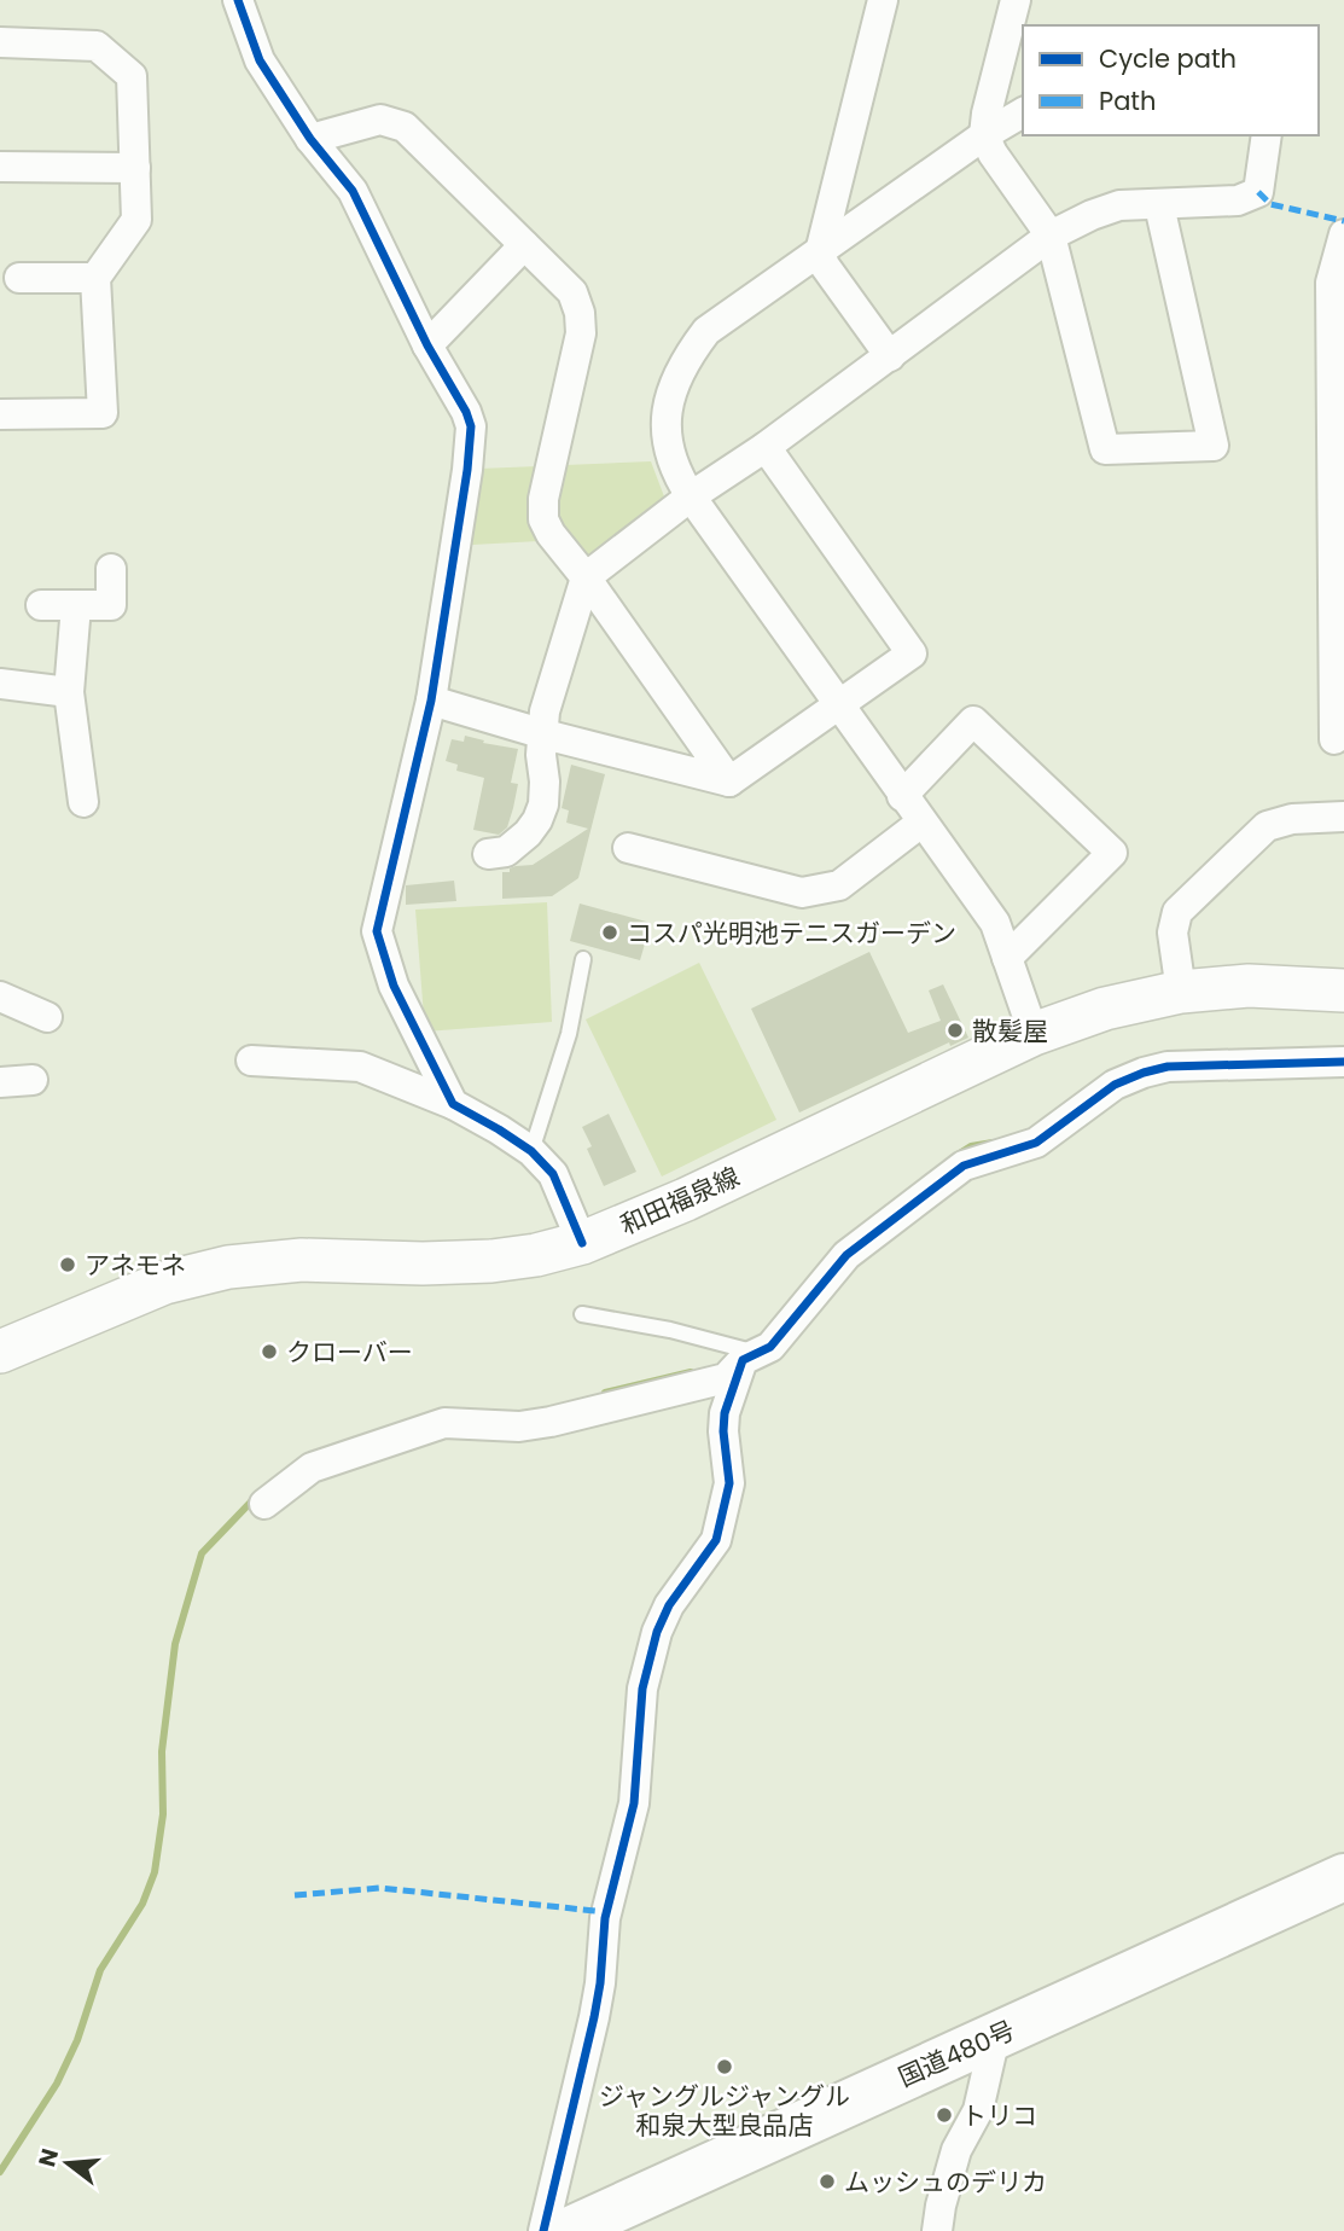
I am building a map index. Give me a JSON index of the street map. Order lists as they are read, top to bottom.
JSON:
{
  "streets": {
    "highway": ["国道480号"],
    "main road": ["和田福泉線"]
  },
  "places": [
    "コスパ光明池テニスガーデン",
    "散髪屋",
    "アネモネ",
    "クローバー",
    "ジャングルジャングル 和泉大型良品店",
    "トリコ",
    "ムッシュのデリカ"
  ],
  "legend": ["Cycle path", "Path"],
  "north": "left"
}
